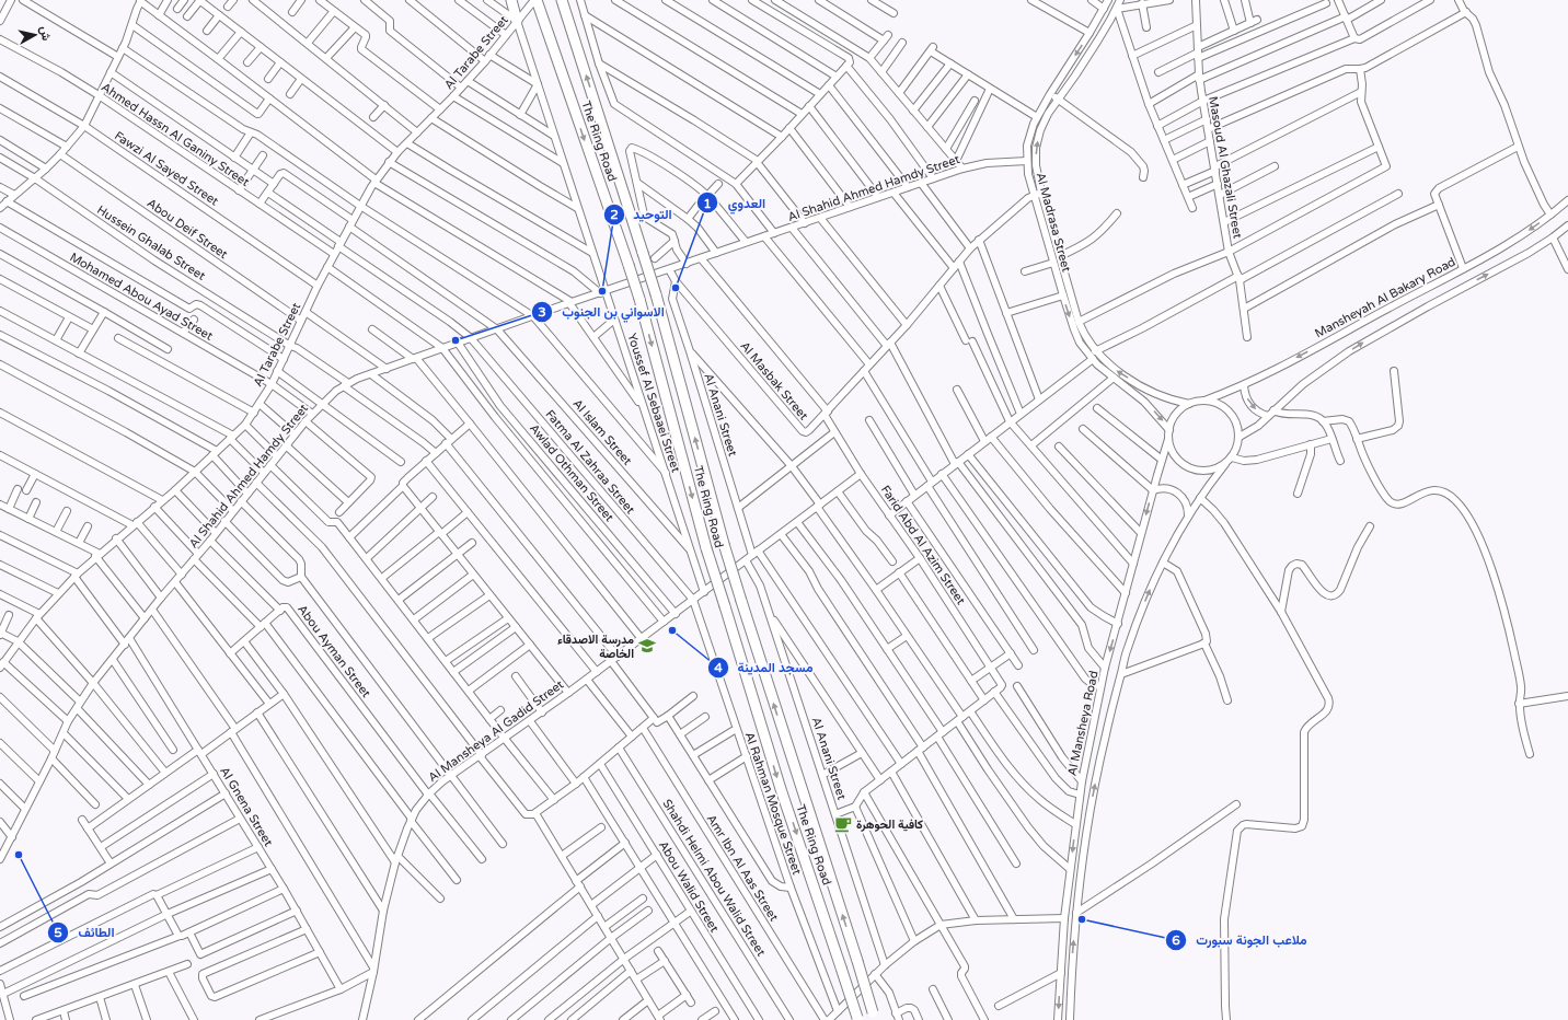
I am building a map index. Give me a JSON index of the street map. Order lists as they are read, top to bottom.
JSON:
{
  "streets": {
    "highway": ["The Ring Road"],
    "street": [
      "Al Tarabe Street",
      "Ahmed Hassn Al Ganiny Street",
      "Masoud Al Ghazali Street",
      "Fawzi Al Sayed Street",
      "Al Shahid Ahmed Hamdy Street",
      "Al Madrasa Street",
      "Abou Deif Street",
      "Hussein Ghalab Street",
      "Mohamed Abou Ayad Street",
      "Mansheyah Al Bakary Road",
      "Al Masbak Street",
      "Youssef Al Sebaaei Street",
      "Al Anani Street",
      "Al Islam Street",
      "Fatma Al Zahraa Street",
      "Awlad Othman Street",
      "Farid Abd Al Azim Street",
      "Abou Ayman Street",
      "Al Mansheya Road",
      "Al Mansheya Al Gadid Street",
      "Al Rahman Mosque Street",
      "Al Gnena Street",
      "Amr Ibn Al Aas Street",
      "Shahdi Helmi Abou Walid Street",
      "Abou Walid Street"
    ]
  },
  "crossings": [
    ["Al Tarabe Street", "Ahmed Hassn Al Ganiny Street"],
    ["Al Tarabe Street", "The Ring Road"],
    ["Al Tarabe Street", "Fawzi Al Sayed Street"],
    ["Al Tarabe Street", "Abou Deif Street"],
    ["Al Tarabe Street", "Hussein Ghalab Street"],
    ["Al Tarabe Street", "Mohamed Abou Ayad Street"],
    ["Al Tarabe Street", "Youssef Al Sebaaei Street"],
    ["Al Tarabe Street", "Al Islam Street"],
    ["Al Tarabe Street", "Fatma Al Zahraa Street"],
    ["Al Shahid Ahmed Hamdy Street", "Al Madrasa Street"],
    ["Al Shahid Ahmed Hamdy Street", "Hussein Ghalab Street"],
    ["Al Shahid Ahmed Hamdy Street", "Mohamed Abou Ayad Street"],
    ["Al Shahid Ahmed Hamdy Street", "Al Masbak Street"],
    ["Al Shahid Ahmed Hamdy Street", "Youssef Al Sebaaei Street"],
    ["Al Shahid Ahmed Hamdy Street", "Al Islam Street"],
    ["Al Shahid Ahmed Hamdy Street", "Fatma Al Zahraa Street"],
    ["Al Shahid Ahmed Hamdy Street", "Awlad Othman Street"],
    ["Al Shahid Ahmed Hamdy Street", "Farid Abd Al Azim Street"],
    ["Al Shahid Ahmed Hamdy Street", "Abou Ayman Street"],
    ["Al Shahid Ahmed Hamdy Street", "Al Gnena Street"],
    ["Al Madrasa Street", "Mansheyah Al Bakary Road"],
    ["Al Madrasa Street", "Al Masbak Street"],
    ["Al Madrasa Street", "Al Mansheya Road"],
    ["Mansheyah Al Bakary Road", "Al Mansheya Road"],
    ["Al Masbak Street", "Al Anani Street"],
    ["Al Masbak Street", "Farid Abd Al Azim Street"],
    ["Youssef Al Sebaaei Street", "Al Islam Street"],
    ["Youssef Al Sebaaei Street", "Al Mansheya Al Gadid Street"],
    ["Al Anani Street", "Al Mansheya Al Gadid Street"],
    ["Fatma Al Zahraa Street", "Al Mansheya Al Gadid Street"],
    ["Fatma Al Zahraa Street", "Al Rahman Mosque Street"],
    ["Awlad Othman Street", "Al Mansheya Al Gadid Street"],
    ["Farid Abd Al Azim Street", "Al Mansheya Al Gadid Street"],
    ["Abou Ayman Street", "Al Mansheya Al Gadid Street"],
    ["Al Mansheya Al Gadid Street", "Al Rahman Mosque Street"]
  ],
  "places": {
    "other": [
      "العدوي",
      "التوحيد",
      "الاسواني بن الجنوب",
      "مسجد المدينة",
      "الطائف",
      "ملاعب الجونة سبورت"
    ],
    "school or university": ["مدرسة الاصدقاء الخاصة"],
    "cafe": ["كافية الحوهرة"]
  },
  "north": "right"
}
